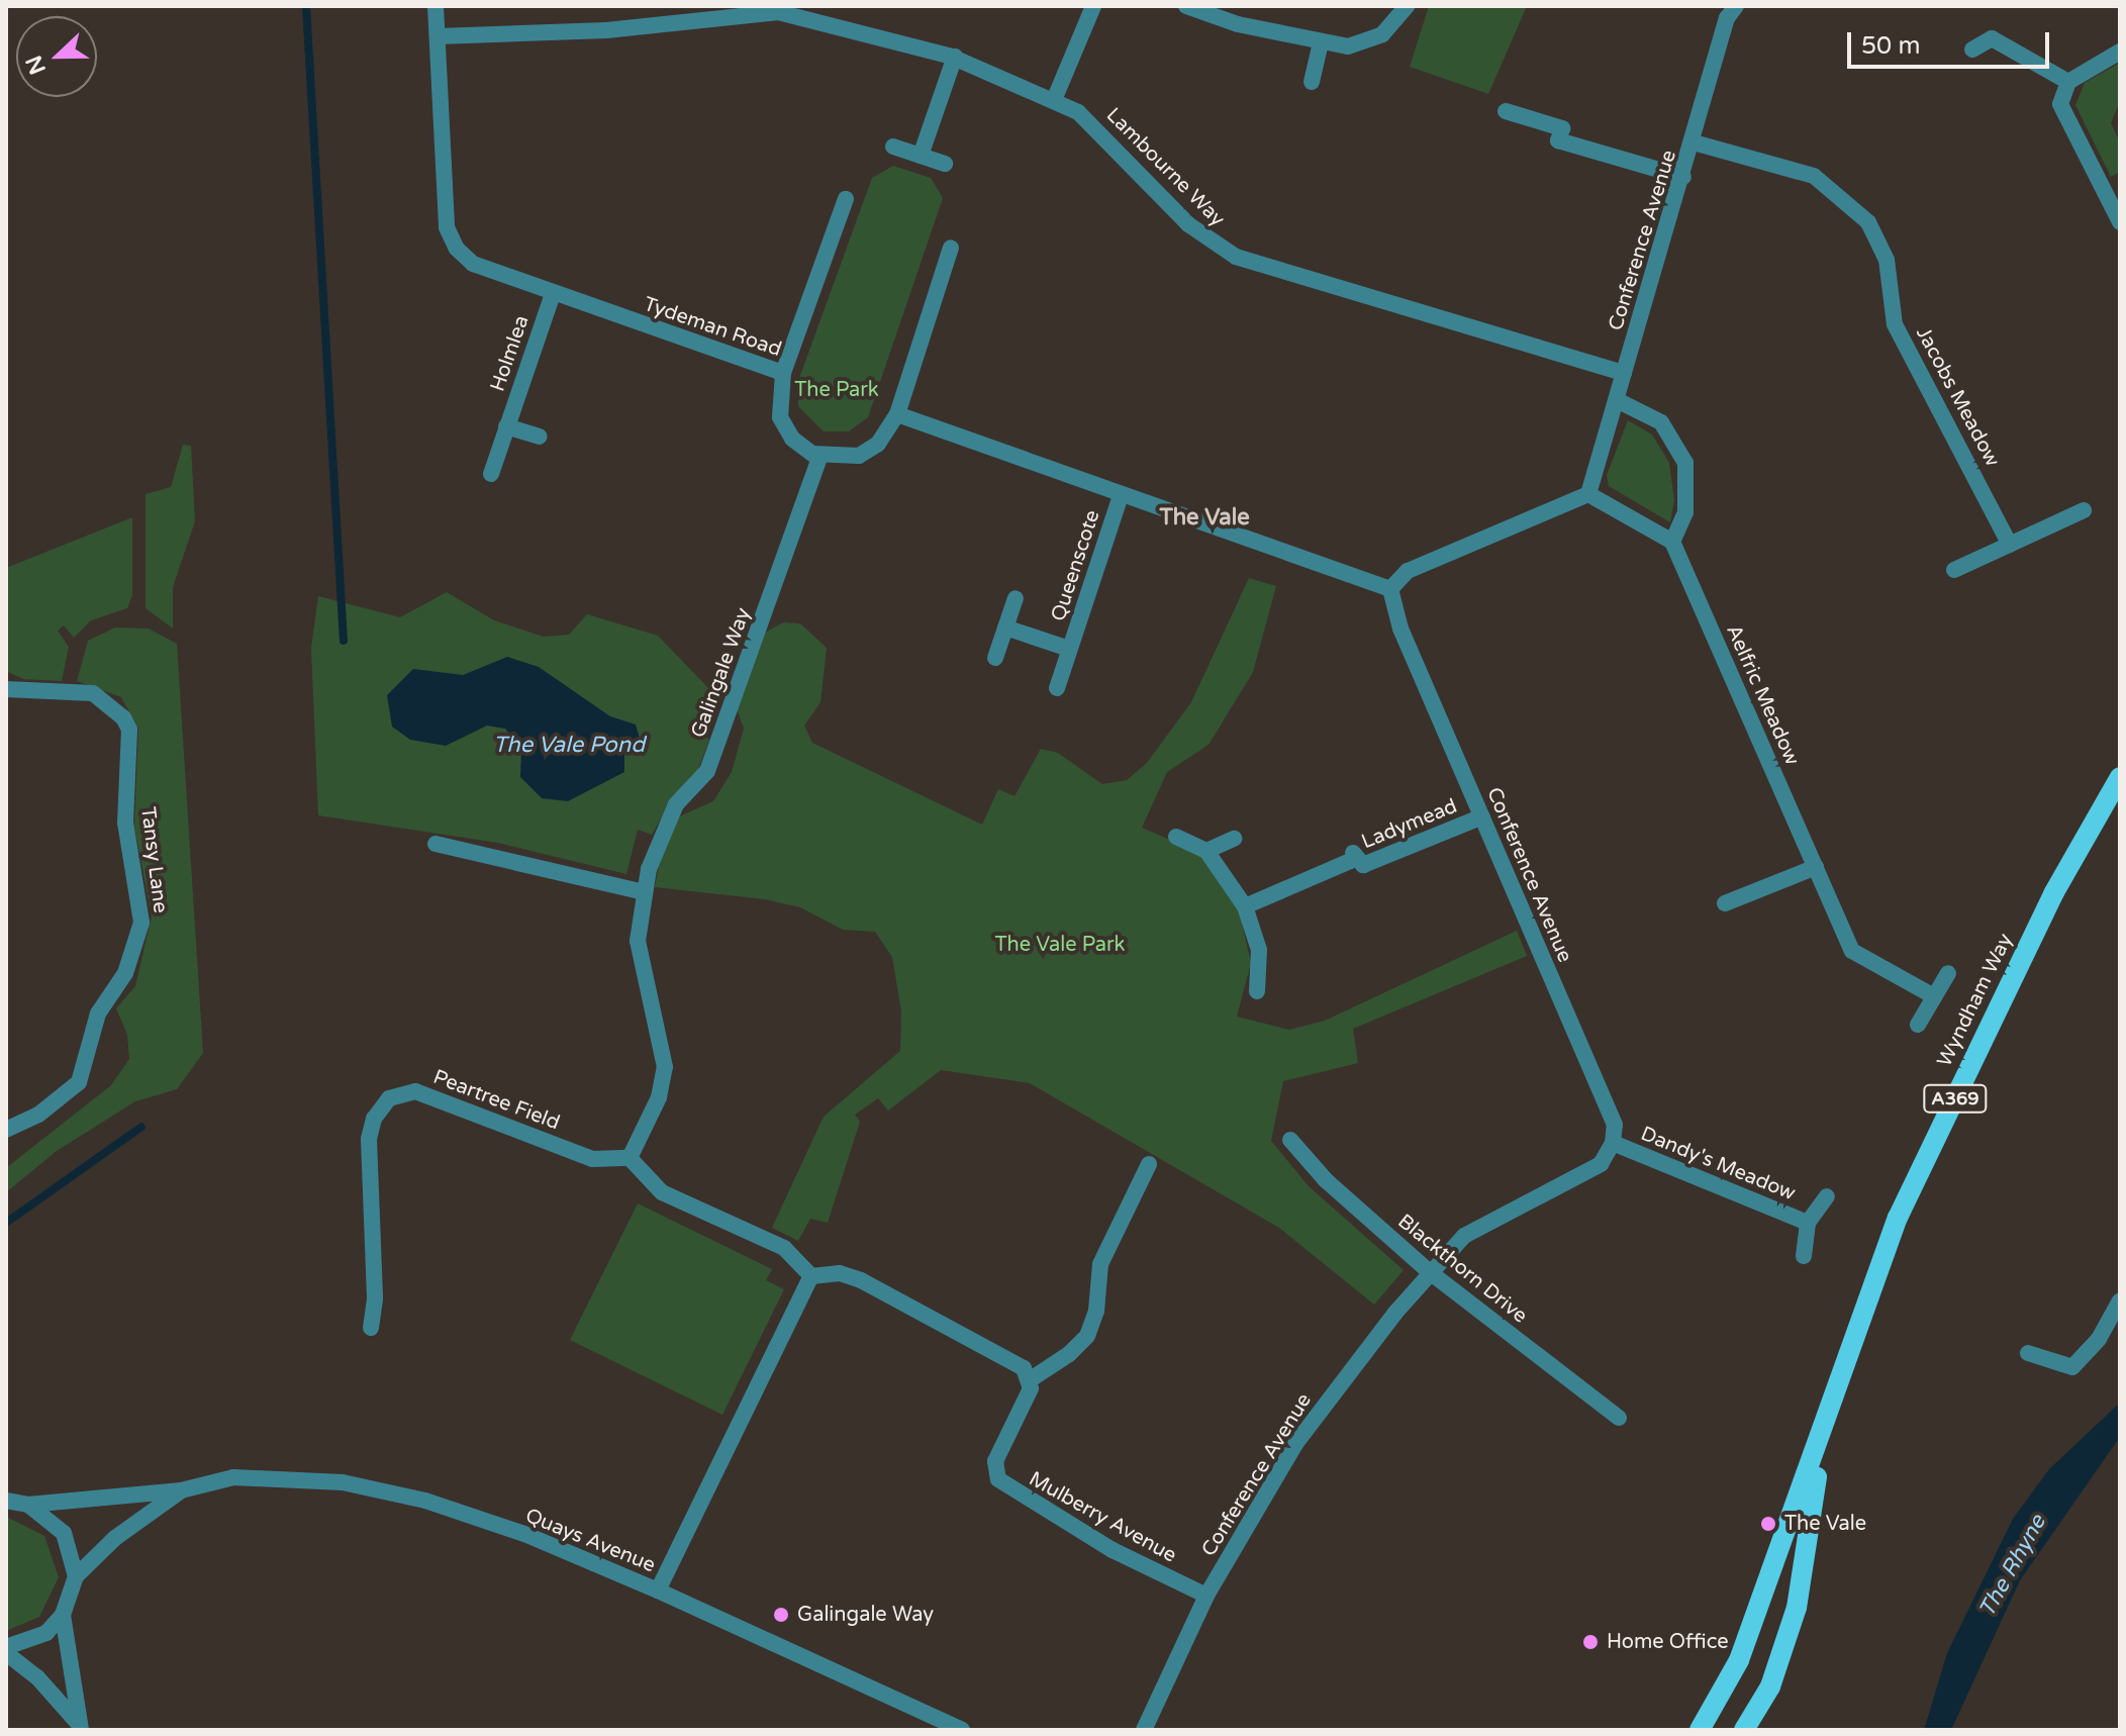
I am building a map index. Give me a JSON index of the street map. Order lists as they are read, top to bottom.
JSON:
{
  "streets": {
    "main road": ["Wyndham Way", "A369"],
    "street": [
      "Lambourne Way",
      "Conference Avenue",
      "Tydeman Road",
      "Holmlea",
      "Jacobs Meadow",
      "Queenscote",
      "Galingale Way",
      "Aelfric Meadow",
      "Ladymead",
      "Tansy Lane",
      "Peartree Field",
      "Dandy's Meadow",
      "Blackthorn Drive",
      "Mulberry Avenue",
      "Quays Avenue"
    ]
  },
  "crossings": [
    ["Lambourne Way", "Conference Avenue"],
    ["Lambourne Way", "Tydeman Road"],
    ["Conference Avenue", "Jacobs Meadow"],
    ["Conference Avenue", "Ladymead"],
    ["Conference Avenue", "Dandy's Meadow"],
    ["Conference Avenue", "Blackthorn Drive"],
    ["Conference Avenue", "Mulberry Avenue"],
    ["Tydeman Road", "Holmlea"],
    ["Tydeman Road", "Galingale Way"],
    ["Galingale Way", "Peartree Field"]
  ],
  "districts": ["The Vale"],
  "water": ["The Vale Pond", "The Rhyne"],
  "parks": ["The Park", "The Vale Park"],
  "places": ["The Vale", "Galingale Way", "Home Office"],
  "scale_bar": "50 m",
  "north": "left"
}
